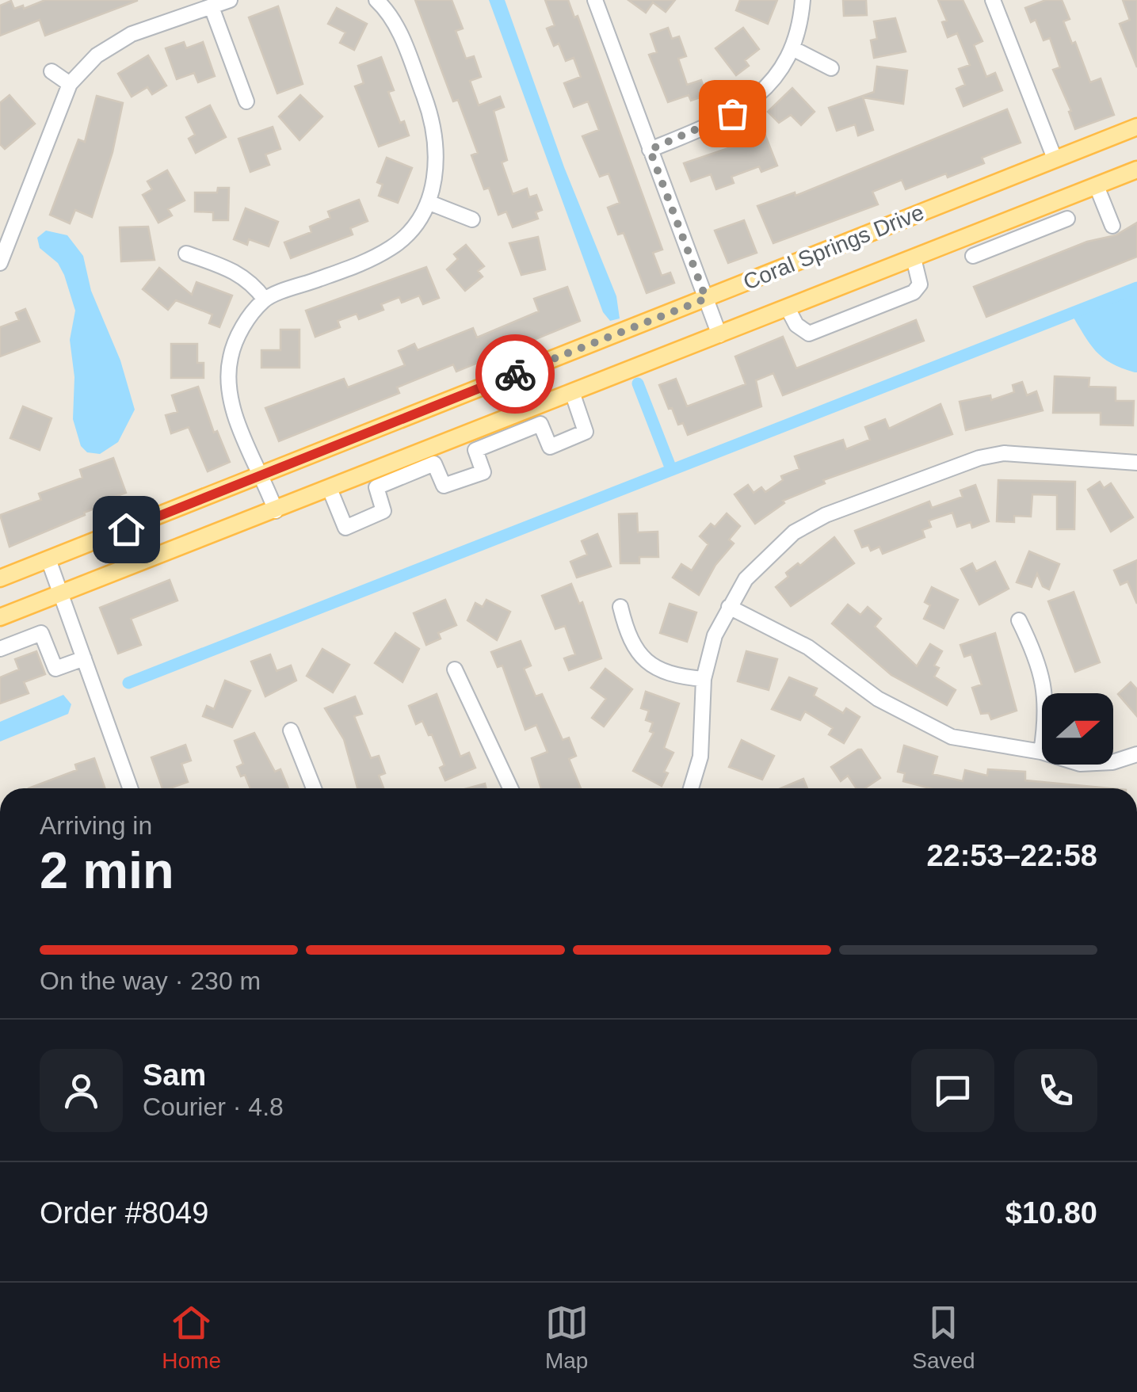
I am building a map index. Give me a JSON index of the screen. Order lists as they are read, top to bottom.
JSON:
{
  "streets": {
    "main road": ["Coral Springs Drive"]
  },
  "north": "right",
  "page": {
    "heading": ["2 min", "Arriving in", "22:53–22:58"],
    "panel": [
      "Sam",
      "Courier · 4.8",
      "Order #8049",
      "$10.80"
    ],
    "bar": "On the way · 230 m",
    "tabs": ["Home", "Map", "Saved"]
  }
}
